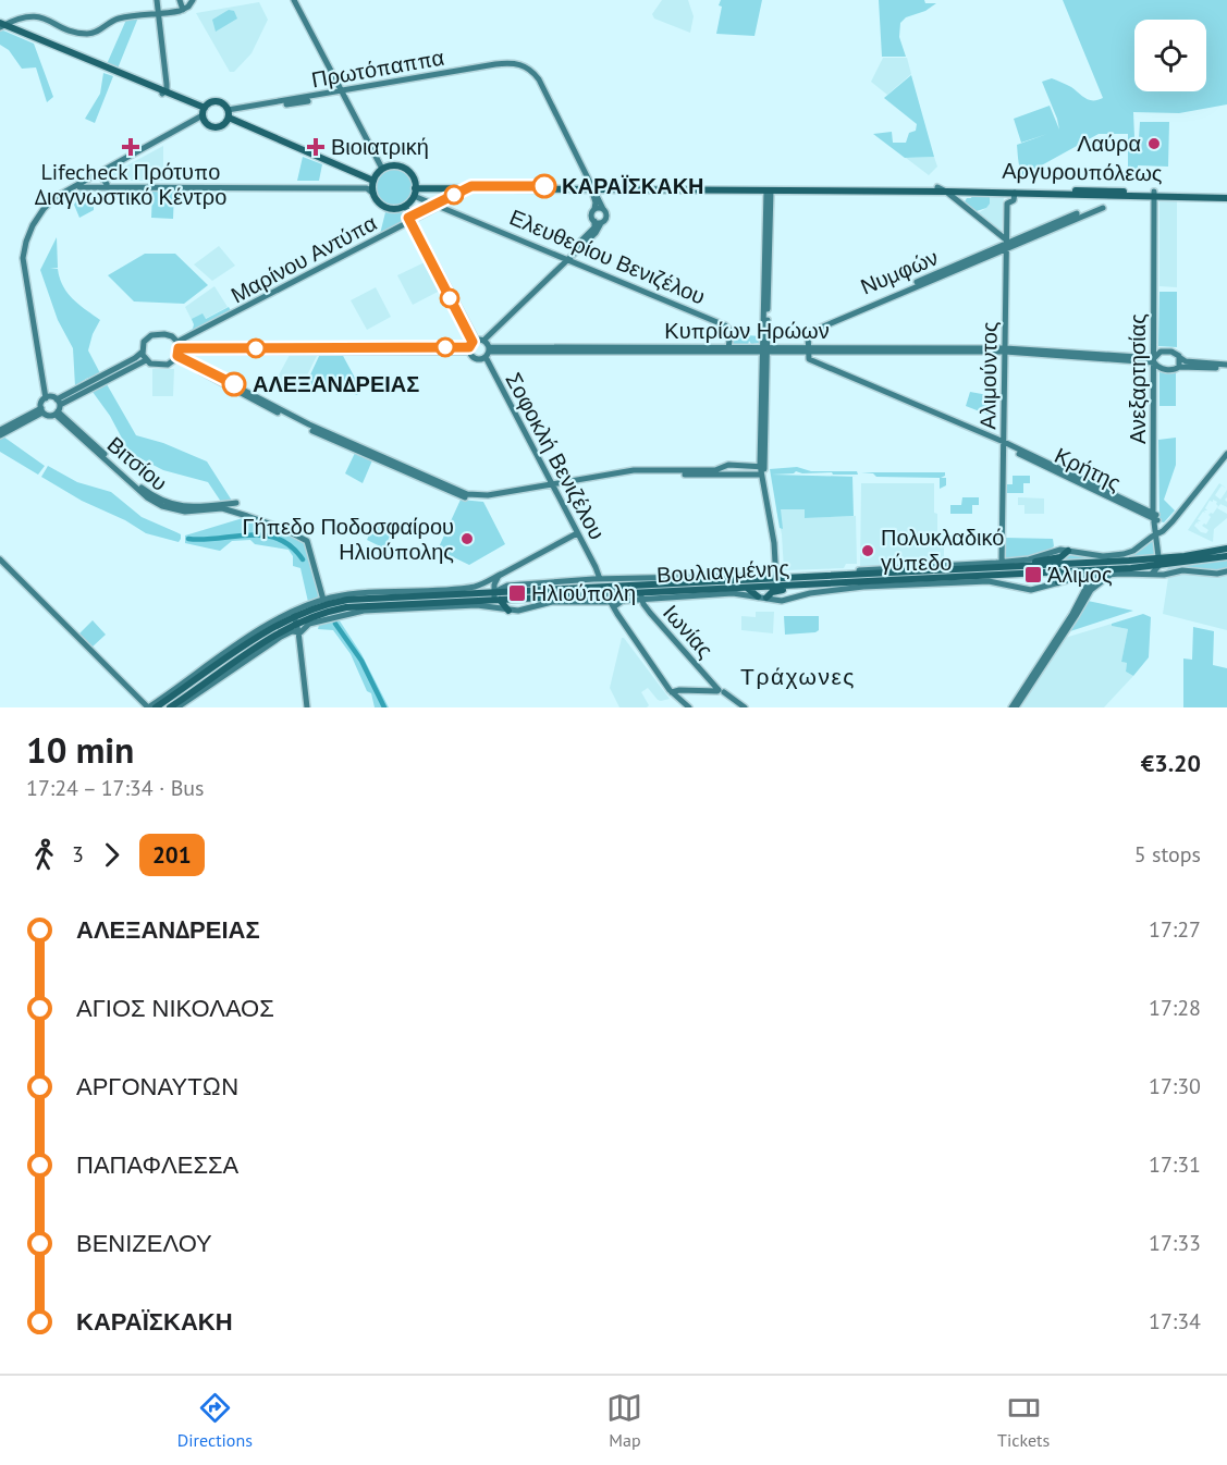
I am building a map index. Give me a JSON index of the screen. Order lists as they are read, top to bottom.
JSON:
{
  "streets": {
    "main road": ["Αργυρουπόλεως", "Βουλιαγμένης"],
    "street": [
      "Πρωτόπαππα",
      "Ελευθερίου Βενιζέλου",
      "Μαρίνου Αντύπα",
      "Νυμφών",
      "Κυπρίων Ηρώων",
      "Αλιμούντος",
      "Ανεξαρτησίας",
      "Σοφοκλή Βενιζέλου",
      "Βιτσίου",
      "Κρήτης",
      "Ιωνίας"
    ]
  },
  "crossings": [
    ["Πρωτόπαππα", "Αργυρουπόλεως"],
    ["Αργυρουπόλεως", "Αλιμούντος"],
    ["Αργυρουπόλεως", "Ανεξαρτησίας"],
    ["Ελευθερίου Βενιζέλου", "Μαρίνου Αντύπα"],
    ["Ελευθερίου Βενιζέλου", "Κυπρίων Ηρώων"],
    ["Νυμφών", "Κυπρίων Ηρώων"],
    ["Νυμφών", "Αλιμούντος"],
    ["Κυπρίων Ηρώων", "Αλιμούντος"],
    ["Κυπρίων Ηρώων", "Ανεξαρτησίας"],
    ["Κυπρίων Ηρώων", "Σοφοκλή Βενιζέλου"],
    ["Αλιμούντος", "Κρήτης"],
    ["Αλιμούντος", "Βουλιαγμένης"],
    ["Ανεξαρτησίας", "Κρήτης"],
    ["Ανεξαρτησίας", "Βουλιαγμένης"],
    ["Σοφοκλή Βενιζέλου", "Βουλιαγμένης"],
    ["Βιτσίου", "Βουλιαγμένης"],
    ["Βουλιαγμένης", "Ιωνίας"]
  ],
  "districts": ["Τράχωνες"],
  "places": {
    "other": [
      "Λαύρα",
      "ΚΑΡΑΪΣΚΑΚΗ",
      "ΑΛΕΞΑΝΔΡΕΙΑΣ",
      "Γήπεδο Ποδοσφαίρου Ηλιούπολης",
      "Πολυκλαδικό γύπεδο"
    ],
    "health": ["Lifecheck Πρότυπο Διαγνωστικό Κέντρο", "Βιοιατρική"],
    "transit": ["Άλιμος", "Ηλιούπολη"]
  },
  "lines": ["bus line 201"],
  "page": {
    "heading": ["10 min", "17:24 – 17:34 · Bus", "€3.20"],
    "legs": ["3", "201", "5 stops"],
    "list": [
      {
        "name": "ΑΛΕΞΑΝΔΡΕΙΑΣ",
        "value": "17:27"
      },
      {
        "name": "ΑΓΙΟΣ ΝΙΚΟΛΑΟΣ",
        "value": "17:28"
      },
      {
        "name": "ΑΡΓΟΝΑΥΤΩΝ",
        "value": "17:30"
      },
      {
        "name": "ΠΑΠΑΦΛΕΣΣΑ",
        "value": "17:31"
      },
      {
        "name": "ΒΕΝΙΖΕΛΟΥ",
        "value": "17:33"
      },
      {
        "name": "ΚΑΡΑΪΣΚΑΚΗ",
        "value": "17:34"
      }
    ],
    "tabs": ["Directions", "Map", "Tickets"]
  }
}
